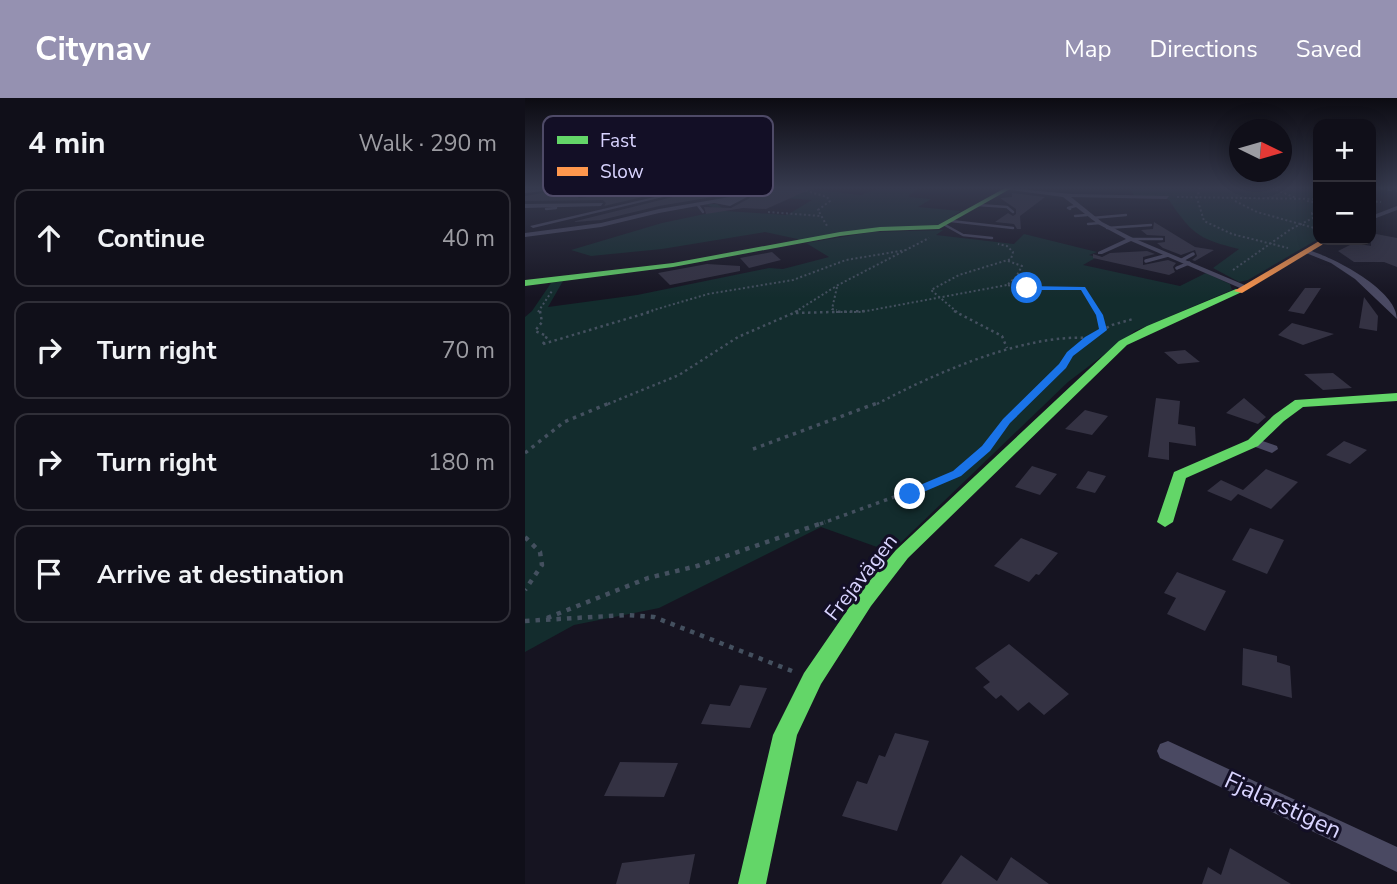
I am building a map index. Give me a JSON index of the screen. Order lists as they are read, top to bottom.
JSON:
{
  "streets": {
    "street": ["Frejavägen", "Fjalarstigen"]
  },
  "legend": ["Fast", "Slow"],
  "north": "right",
  "page": {
    "header": "Citynav",
    "nav": ["Map", "Directions", "Saved"],
    "heading": ["4 min", "Walk · 290 m"],
    "map_buttons": ["+", "−"],
    "list": [
      ["Continue", "40 m"],
      ["Turn right", "70 m"],
      ["Turn right", "180 m"],
      "Arrive at destination"
    ]
  }
}
